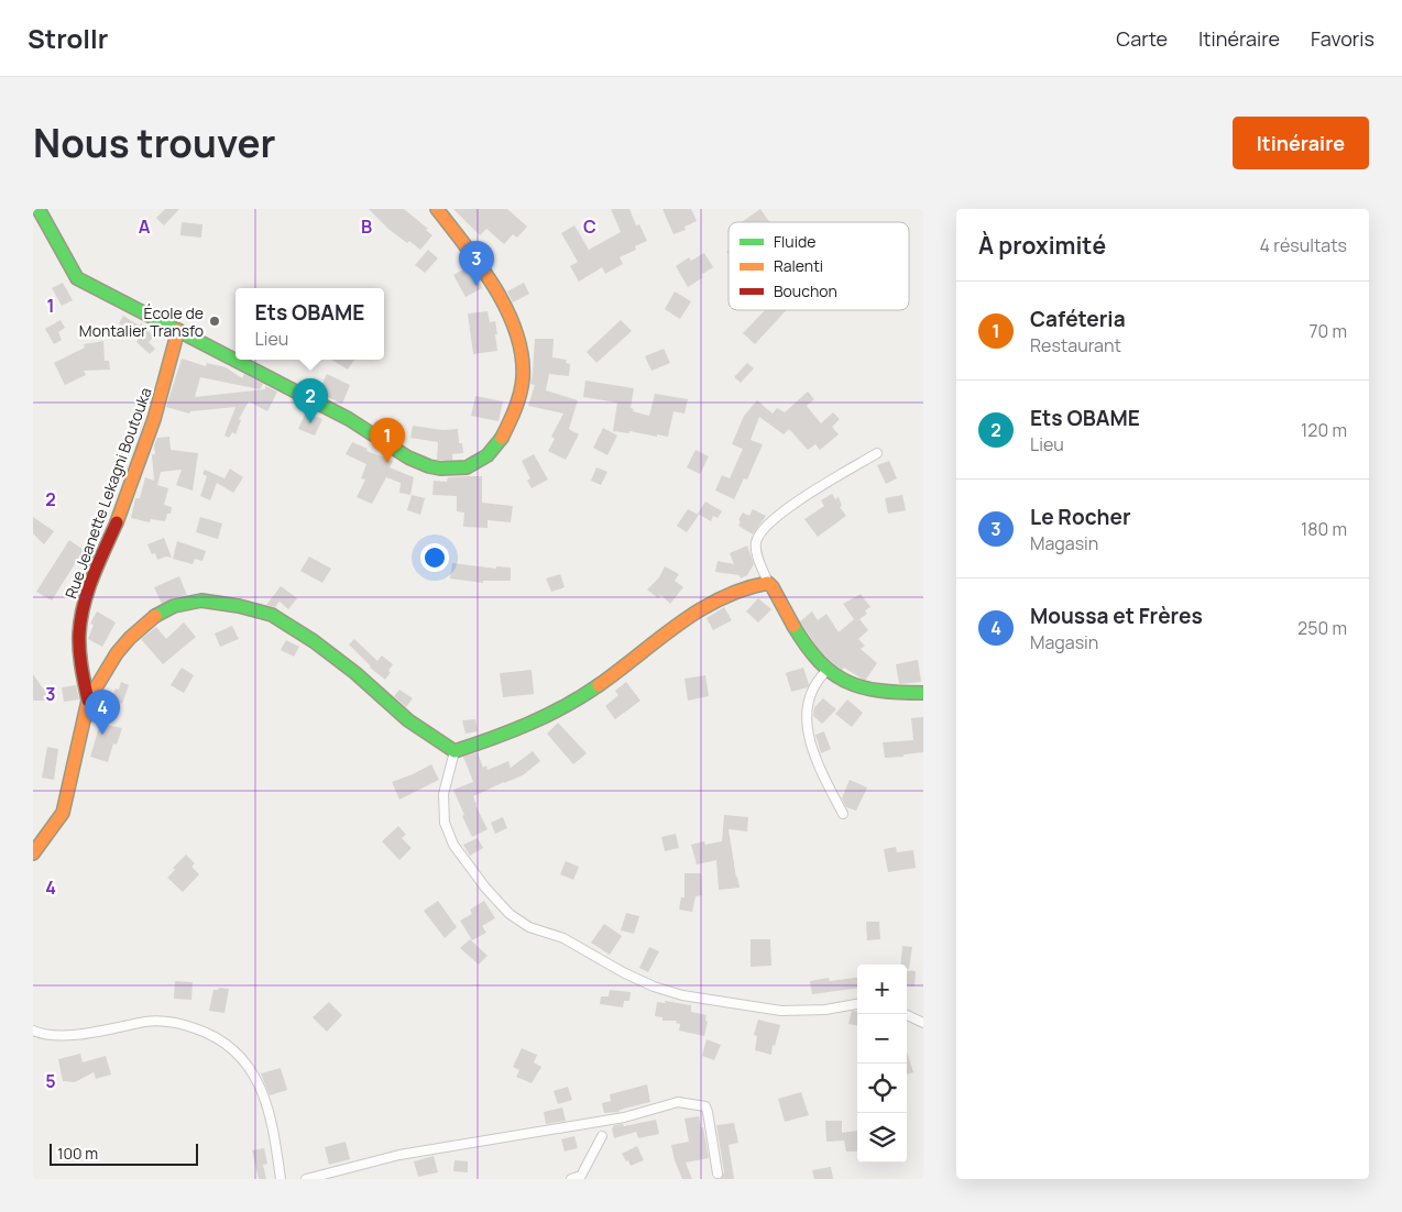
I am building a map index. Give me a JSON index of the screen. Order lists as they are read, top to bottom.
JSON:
{
  "streets": {
    "street": ["Rue Jeanette Lekagni Boutouka"]
  },
  "places": ["École de Montalier Transfo"],
  "legend": ["Fluide", "Ralenti", "Bouchon"],
  "scale_bar": "100 m",
  "page": {
    "header": "Strollr",
    "nav": ["Carte", "Itinéraire", "Favoris"],
    "title": "Nous trouver",
    "buttons": "Itinéraire",
    "heading": ["À proximité", "4 résultats"],
    "pins": [
      "3",
      "2",
      "1",
      "4"
    ],
    "list": [
      {
        "mark": "1",
        "name": "Caféteria",
        "note": "Restaurant",
        "value": "70 m"
      },
      {
        "mark": "2",
        "name": "Ets OBAME",
        "note": "Lieu",
        "value": "120 m"
      },
      {
        "mark": "3",
        "name": "Le Rocher",
        "note": "Magasin",
        "value": "180 m"
      },
      {
        "mark": "4",
        "name": "Moussa et Frères",
        "note": "Magasin",
        "value": "250 m"
      }
    ],
    "popup": ["Ets OBAME", "Lieu"],
    "map_buttons": ["+", "−"],
    "scale": "100 m"
  },
  "grid": {
    "columns": ["A", "B", "C"],
    "rows": [
      "1",
      "2",
      "3",
      "4",
      "5"
    ]
  }
}
